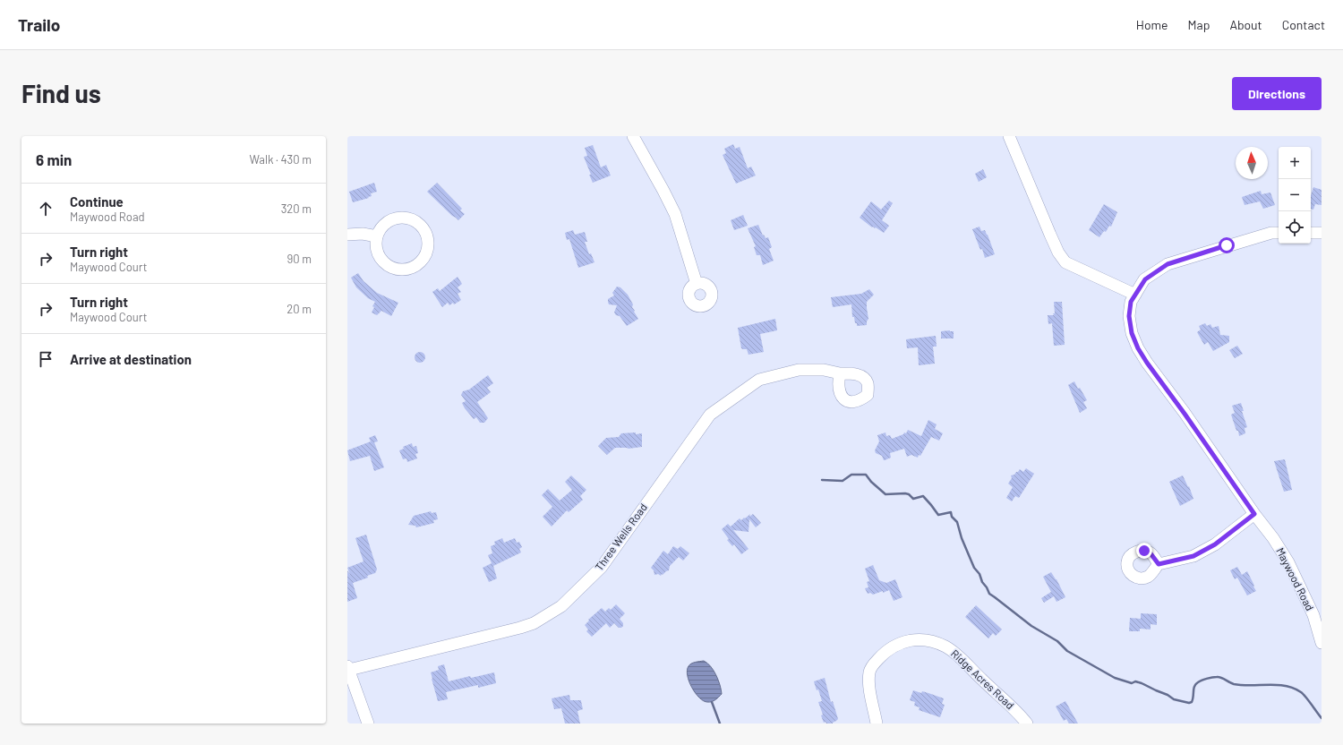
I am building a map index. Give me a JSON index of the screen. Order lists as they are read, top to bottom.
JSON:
{
  "streets": {
    "street": ["Three Wells Road", "Maywood Road", "Ridge Acres Road"]
  },
  "north": "top",
  "page": {
    "header": "Trailo",
    "nav": [
      "Home",
      "Map",
      "About",
      "Contact"
    ],
    "buttons": "Directions",
    "title": "Find us",
    "heading": ["6 min", "Walk · 430 m"],
    "map_buttons": ["+", "−"],
    "list": [
      ["Continue", "Maywood Road", "320 m"],
      ["Turn right", "Maywood Court", "90 m"],
      ["Turn right", "Maywood Court", "20 m"],
      "Arrive at destination"
    ]
  }
}
